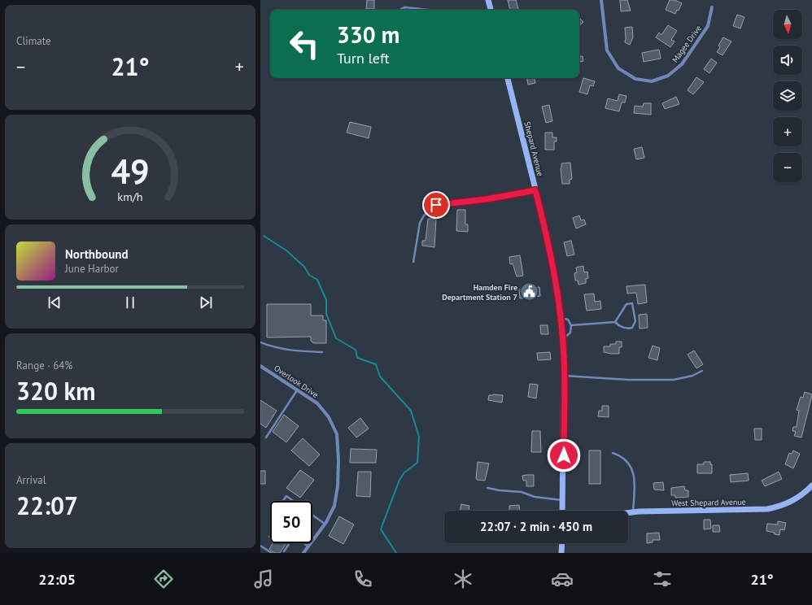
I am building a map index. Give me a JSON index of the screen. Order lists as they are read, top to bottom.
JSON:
{
  "streets": {
    "main road": ["Shepard Avenue", "West Shepard Avenue"],
    "street": ["Magee Drive", "Overlook Drive"]
  },
  "places": {
    "public building": ["Hamden Fire Department Station 7"]
  },
  "north": "bottom",
  "page": {
    "tile": [
      "Climate",
      ["Range · 64%", "320 km"],
      ["Arrival", "22:07"]
    ],
    "map_buttons": ["+", "−"],
    "turn": ["330 m", "Turn left"],
    "heat": ["−", "21°", "+"],
    "song": ["Northbound", "June Harbor"],
    "limit": "50",
    "trip": "22:07 · 2 min · 450 m",
    "tabs": ["22:05", "21°"],
    "gauge": ["49", "km/h"]
  }
}
